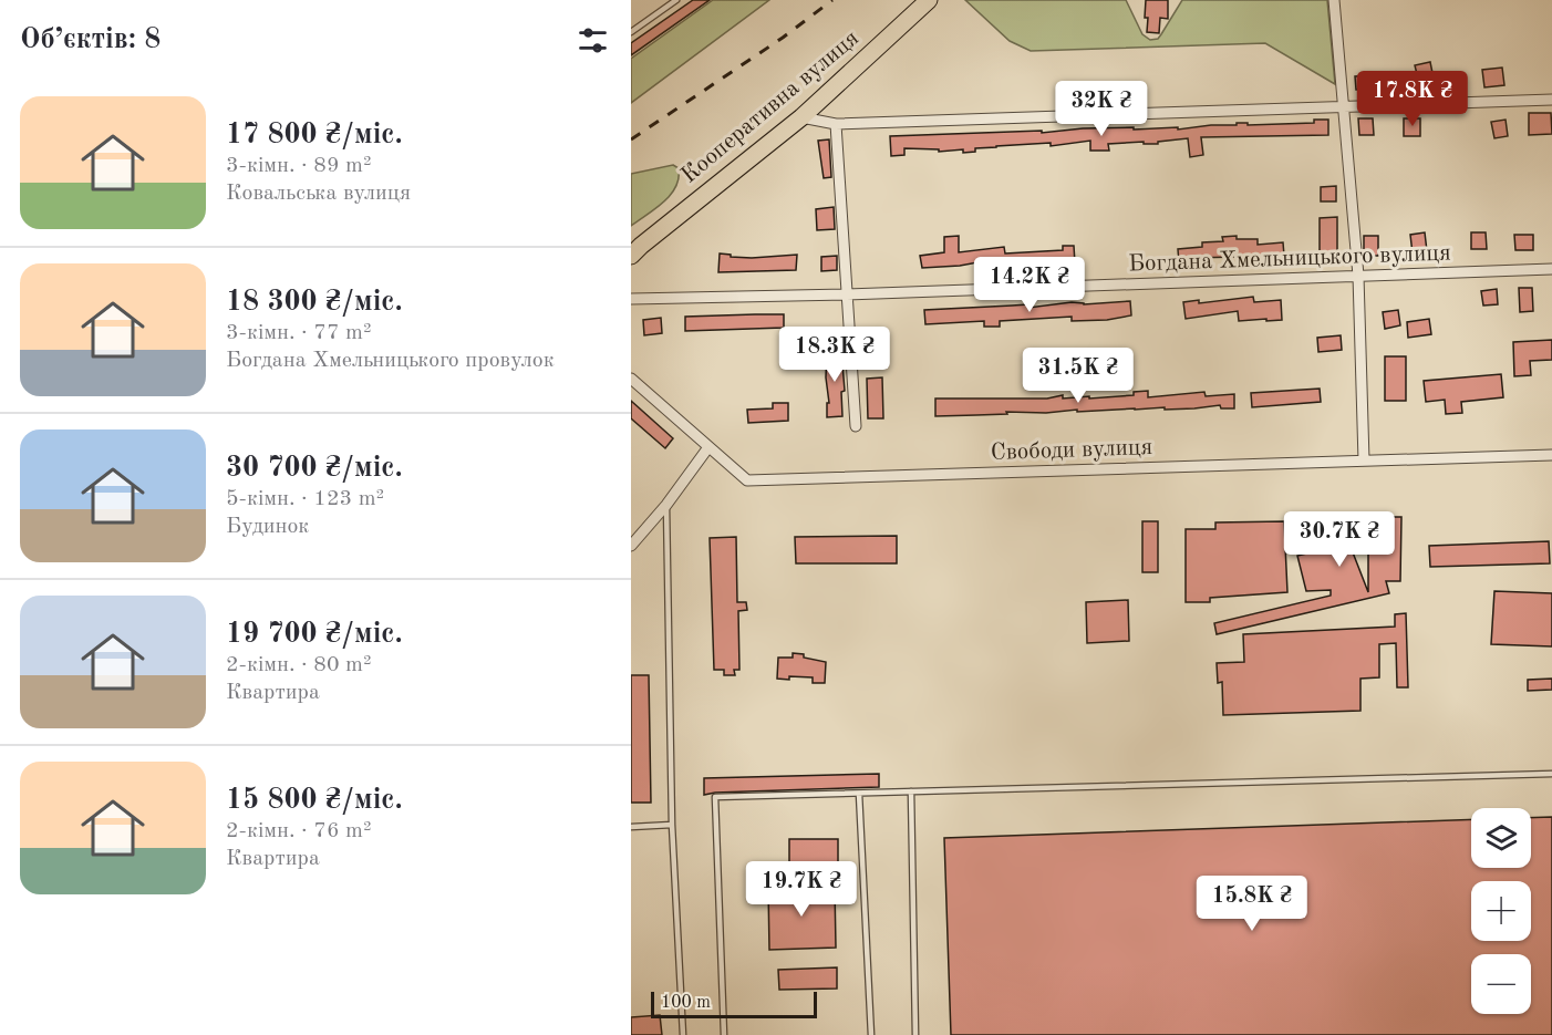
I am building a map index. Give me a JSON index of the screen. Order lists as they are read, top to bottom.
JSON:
{
  "streets": {
    "main road": ["Кооперативна вулиця"],
    "street": ["Богдана Хмельницького вулиця", "Свободи вулиця"]
  },
  "scale_bar": "100 m",
  "page": {
    "heading": "Об’єктів: 8",
    "price": [
      "17.8K ₴",
      "32K ₴",
      "14.2K ₴",
      "18.3K ₴",
      "31.5K ₴",
      "30.7K ₴",
      "19.7K ₴",
      "15.8K ₴"
    ],
    "list": [
      {
        "name": "17 800 ₴/міс.",
        "note": "3-кімн. · 89 m² · Ковальська вулиця"
      },
      {
        "name": "18 300 ₴/міс.",
        "note": "3-кімн. · 77 m² · Богдана Хмельницького провулок"
      },
      {
        "name": "30 700 ₴/міс.",
        "note": "5-кімн. · 123 m² · Будинок"
      },
      {
        "name": "19 700 ₴/міс.",
        "note": "2-кімн. · 80 m² · Квартира"
      },
      {
        "name": "15 800 ₴/міс.",
        "note": "2-кімн. · 76 m² · Квартира"
      }
    ],
    "map_buttons": ["+", "−"],
    "scale": "100 m"
  }
}
